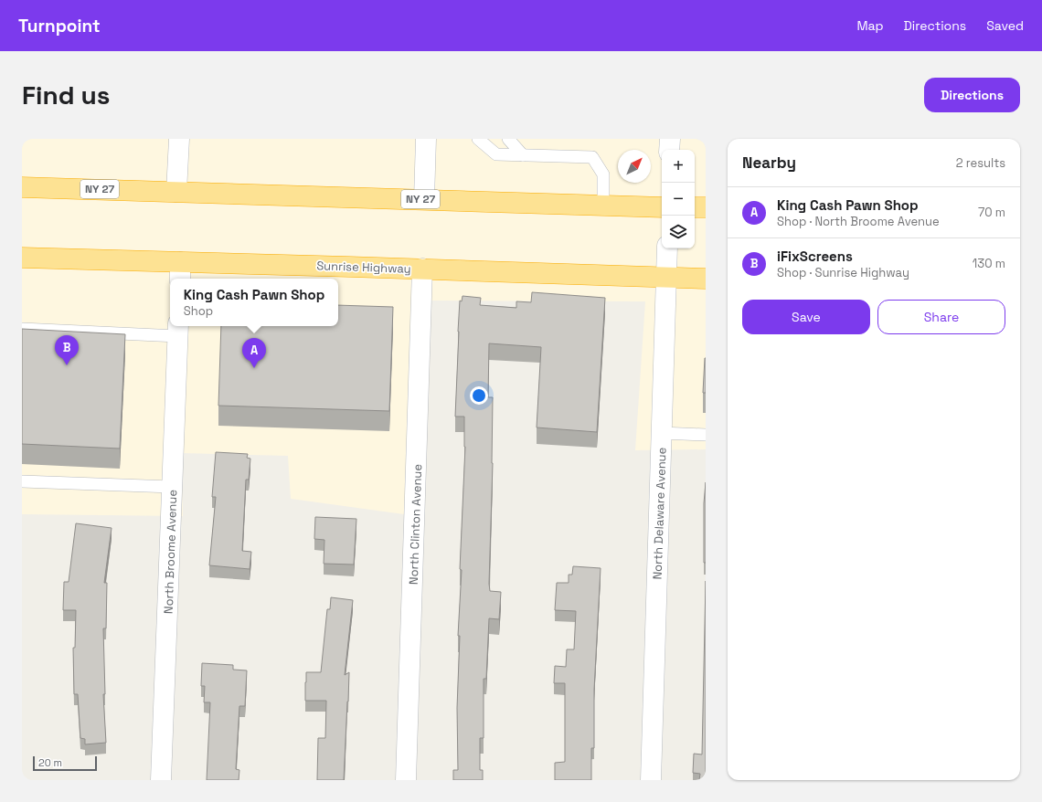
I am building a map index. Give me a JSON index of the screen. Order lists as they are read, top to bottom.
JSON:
{
  "streets": {
    "highway": ["NY 27", "Sunrise Highway"],
    "street": ["North Delaware Avenue", "North Clinton Avenue", "North Broome Avenue"]
  },
  "crossings": [
    ["Sunrise Highway", "North Delaware Avenue"],
    ["Sunrise Highway", "North Clinton Avenue"]
  ],
  "scale_bar": "20 m",
  "north": "top right",
  "page": {
    "header": "Turnpoint",
    "nav": ["Map", "Directions", "Saved"],
    "buttons": [
      "Directions",
      ["Save", "Share"]
    ],
    "title": "Find us",
    "heading": ["Nearby", "2 results"],
    "map_buttons": ["+", "−"],
    "list": [
      {
        "mark": "A",
        "name": "King Cash Pawn Shop",
        "note": "Shop · North Broome Avenue",
        "value": "70 m"
      },
      {
        "mark": "B",
        "name": "iFixScreens",
        "note": "Shop · Sunrise Highway",
        "value": "130 m"
      }
    ],
    "popup": ["King Cash Pawn Shop", "Shop"],
    "pins": ["B", "A"],
    "scale": "20 m"
  }
}
